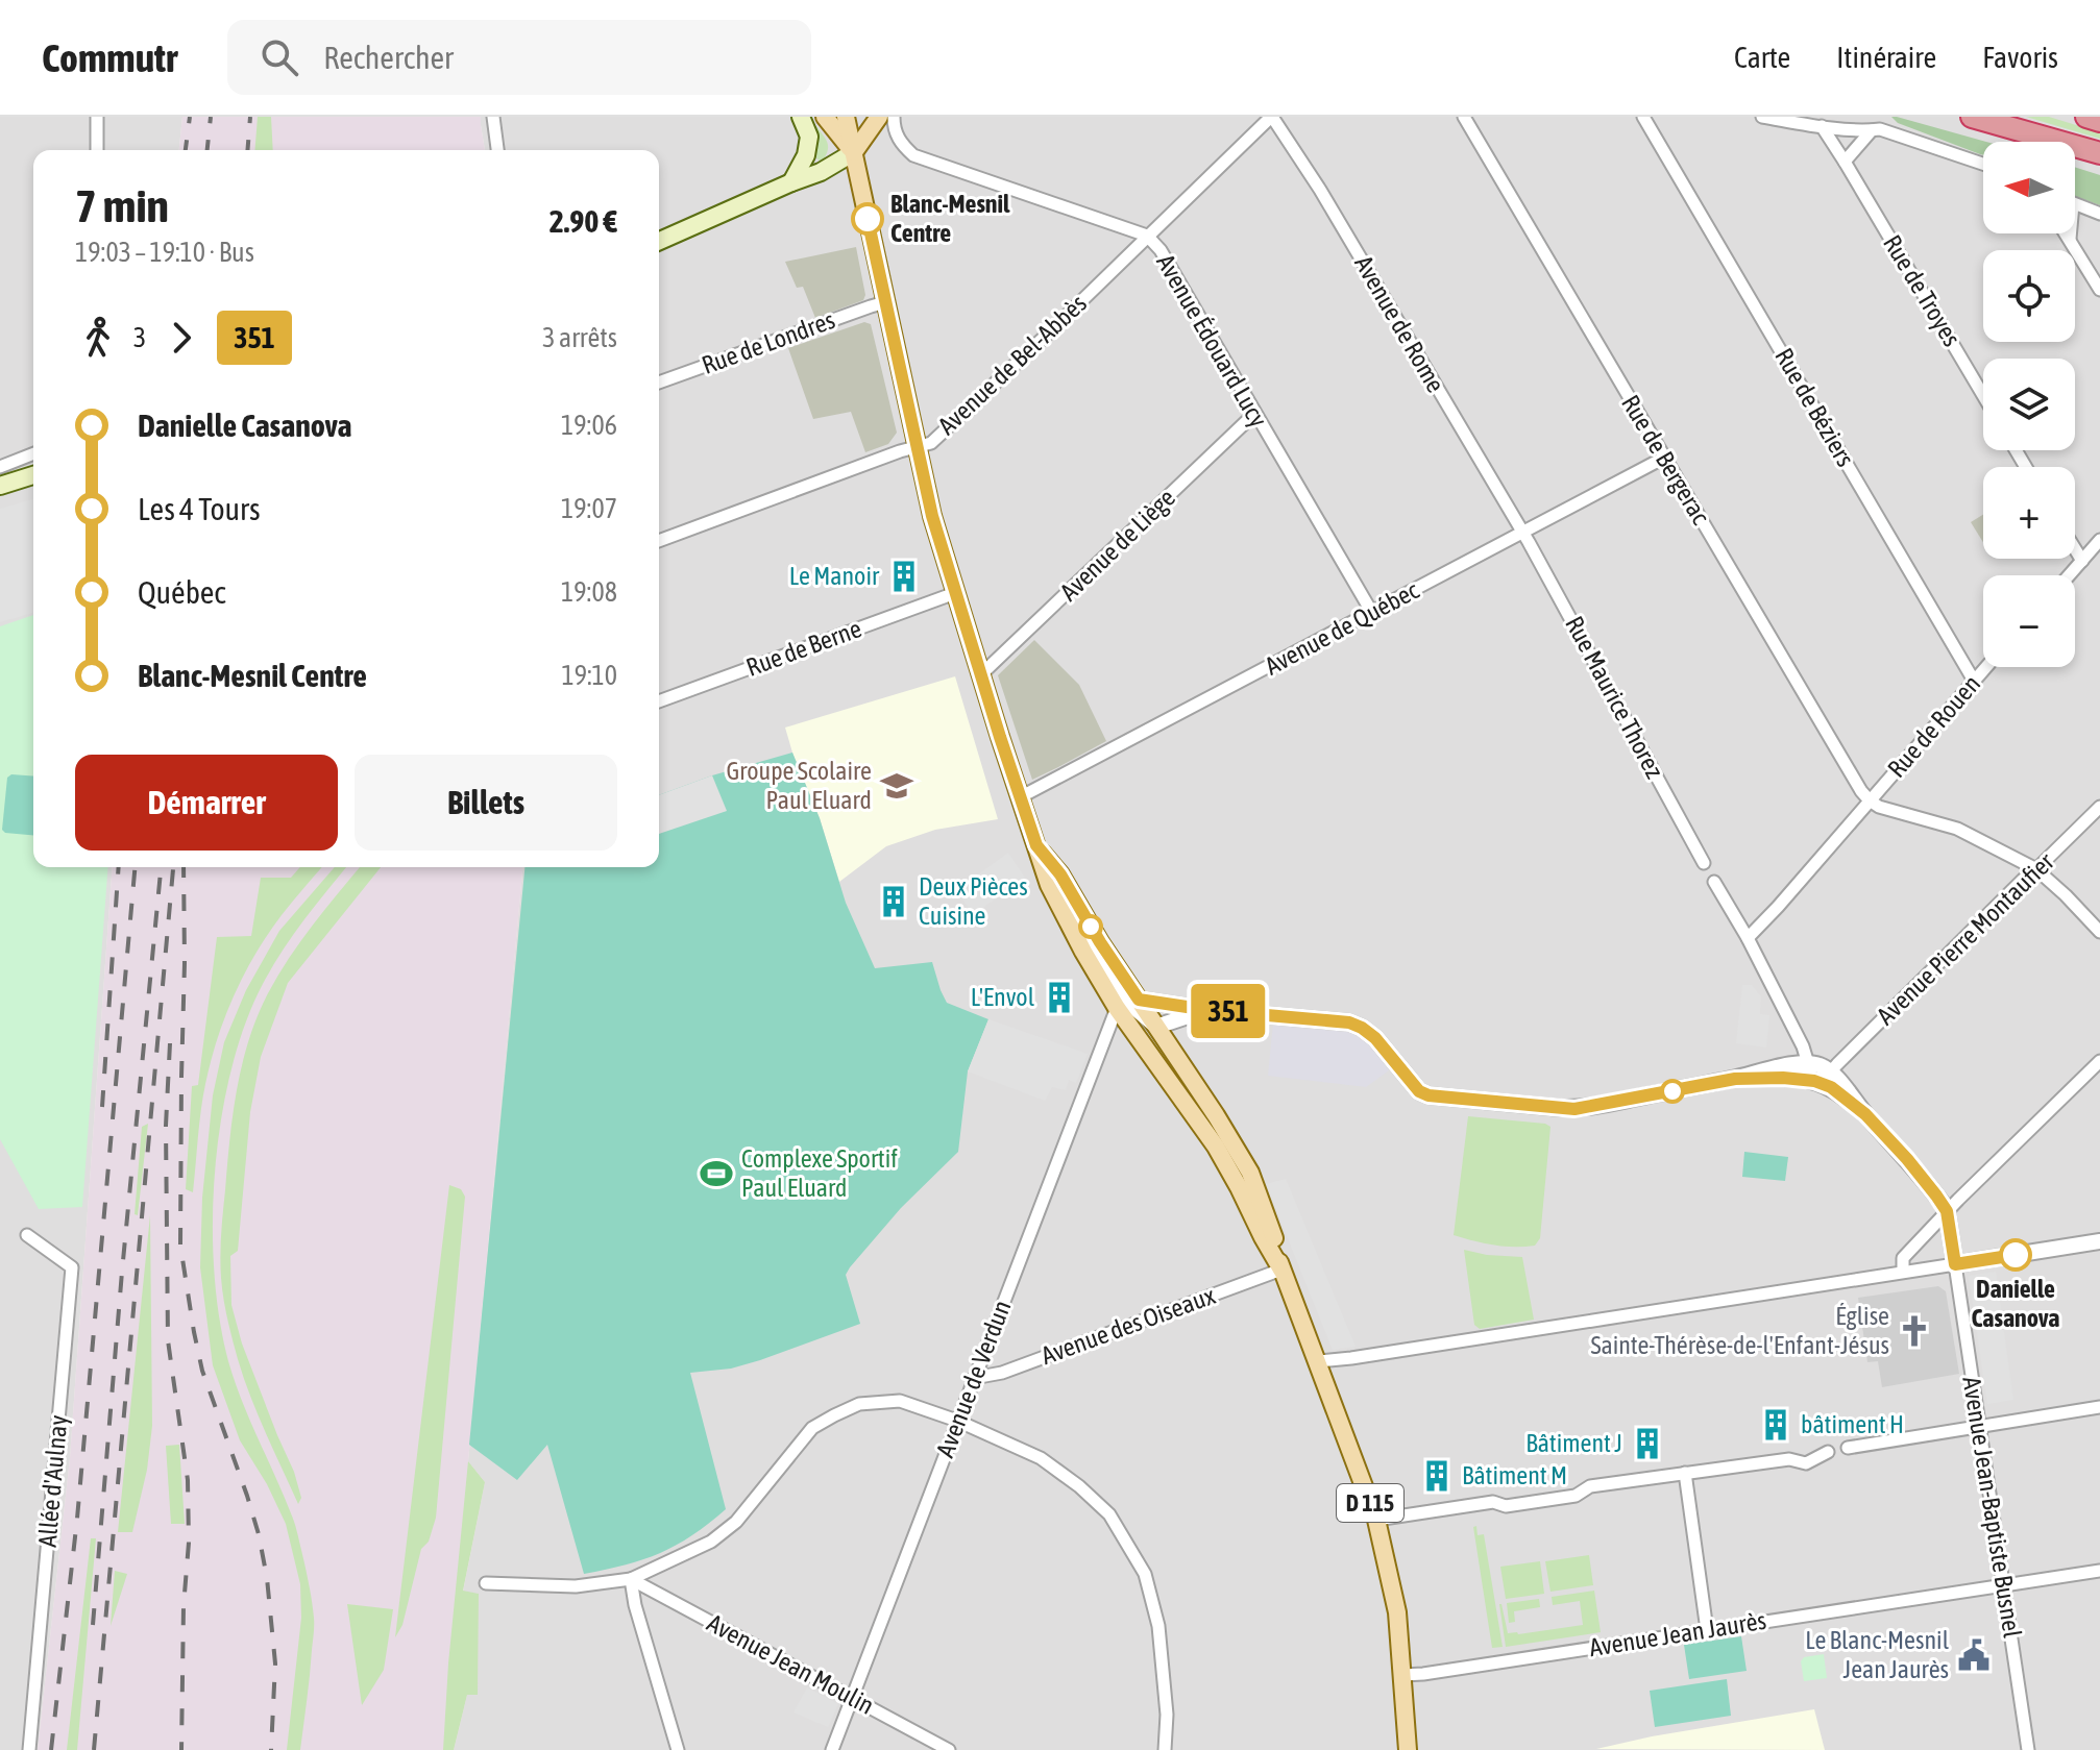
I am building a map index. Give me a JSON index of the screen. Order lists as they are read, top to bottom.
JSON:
{
  "streets": {
    "main road": ["D 115"],
    "street": [
      "Rue de Troyes",
      "Avenue de Rome",
      "Avenue Édouard Lucy",
      "Rue de Londres",
      "Avenue de Bel-Abbès",
      "Rue de Béziers",
      "Rue de Bergerac",
      "Avenue de Liège",
      "Avenue de Québec",
      "Rue de Berne",
      "Rue Maurice Thorez",
      "Rue de Rouen",
      "Avenue Pierre Montaufier",
      "Avenue des Oiseaux",
      "Avenue de Verdun",
      "Allée d'Aulnay",
      "Avenue Jean-Baptiste Busnel",
      "Avenue Jean Jaurès",
      "Avenue Jean Moulin"
    ]
  },
  "crossings": [
    ["Avenue de Rome", "Avenue de Bel-Abbès"],
    ["Avenue de Rome", "Avenue de Québec"],
    ["Avenue de Rome", "Rue Maurice Thorez"],
    ["Avenue Édouard Lucy", "Avenue de Bel-Abbès"],
    ["Avenue Édouard Lucy", "Avenue de Liège"],
    ["Avenue Édouard Lucy", "Avenue de Québec"],
    ["Rue de Londres", "D 115"],
    ["Avenue de Bel-Abbès", "D 115"],
    ["Rue de Béziers", "Rue de Rouen"],
    ["Rue de Bergerac", "Avenue de Québec"],
    ["Rue de Bergerac", "Rue de Rouen"],
    ["Avenue de Liège", "D 115"],
    ["Avenue de Québec", "Rue Maurice Thorez"],
    ["Avenue de Québec", "D 115"],
    ["Rue de Berne", "D 115"],
    ["Avenue des Oiseaux", "Avenue de Verdun"],
    ["Avenue des Oiseaux", "D 115"],
    ["Avenue de Verdun", "D 115"],
    ["Avenue de Verdun", "Avenue Jean Moulin"],
    ["D 115", "Avenue Jean Jaurès"],
    ["Avenue Jean-Baptiste Busnel", "Avenue Jean Jaurès"]
  ],
  "places": {
    "other": ["Blanc-Mesnil Centre", "Danielle Casanova"],
    "building": [
      "Le Manoir",
      "Deux Pièces Cuisine",
      "L'Envol",
      "bâtiment H",
      "Bâtiment J",
      "Bâtiment M"
    ],
    "school or university": ["Groupe Scolaire Paul Eluard"],
    "sports": ["Complexe Sportif Paul Eluard"],
    "church": ["Église Sainte-Thérèse-de-l'Enfant-Jésus"],
    "public building": ["Le Blanc-Mesnil Jean Jaurès"]
  },
  "lines": ["bus line 351"],
  "north": "left",
  "page": {
    "header": "Commutr",
    "search": "Rechercher",
    "nav": ["Carte", "Itinéraire", "Favoris"],
    "on_map": "351",
    "map_buttons": ["+", "−"],
    "heading": ["7 min", "19:03 – 19:10 · Bus", "2.90 €"],
    "legs": ["3", "351", "3 arrêts"],
    "list": [
      {
        "name": "Danielle Casanova",
        "value": "19:06"
      },
      {
        "name": "Les 4 Tours",
        "value": "19:07"
      },
      {
        "name": "Québec",
        "value": "19:08"
      },
      {
        "name": "Blanc-Mesnil Centre",
        "value": "19:10"
      }
    ],
    "buttons": ["Démarrer", "Billets"]
  }
}
